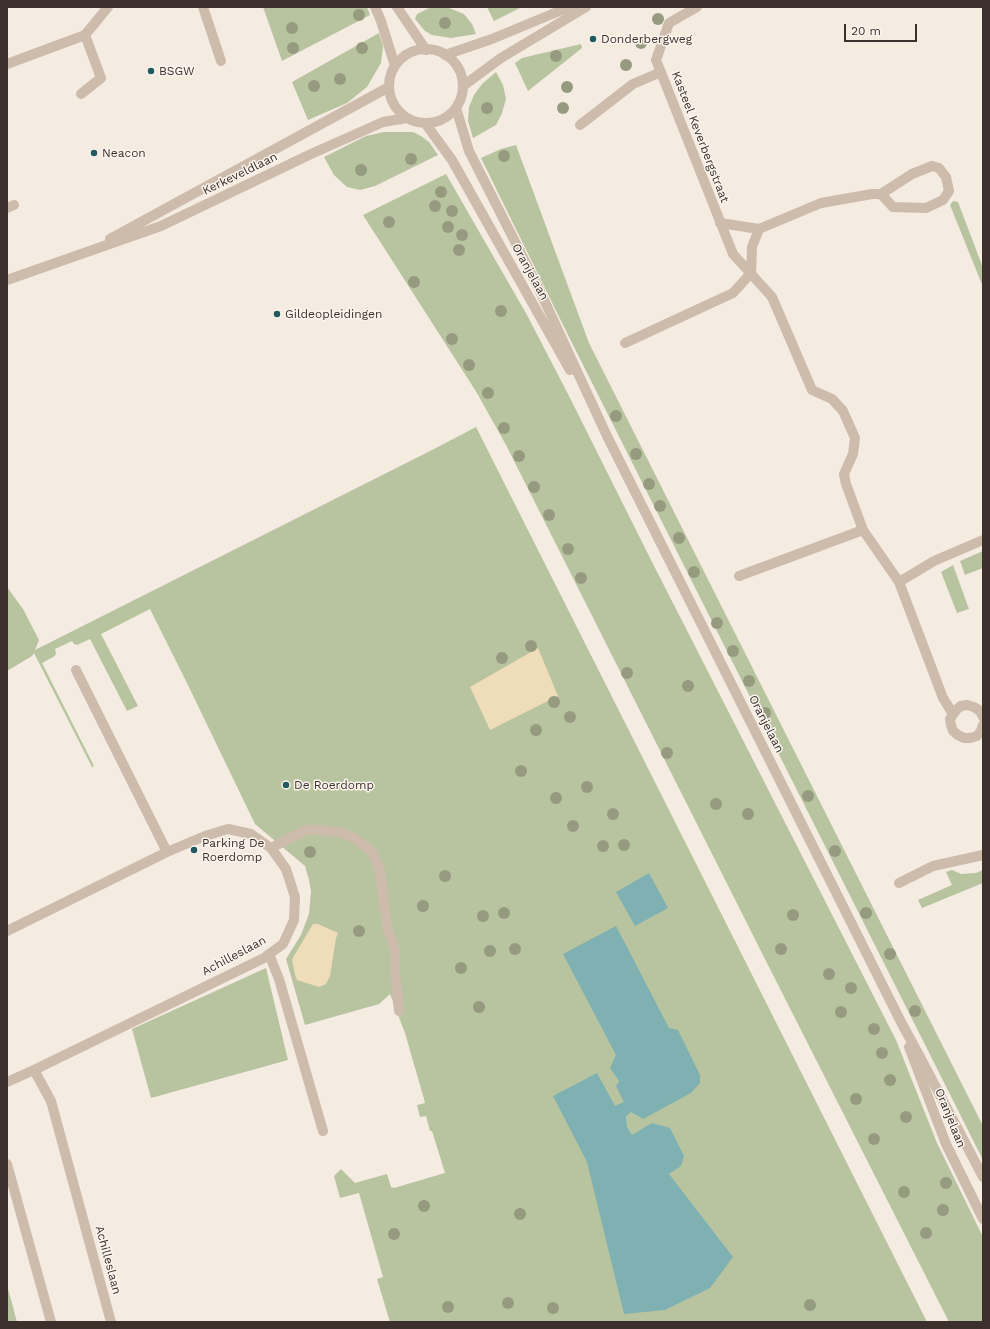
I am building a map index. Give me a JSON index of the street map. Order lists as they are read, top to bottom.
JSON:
{
  "streets": {
    "street": [
      "Kasteel Keverbergstraat",
      "Kerkeveldlaan",
      "Oranjelaan",
      "Achilleslaan"
    ]
  },
  "crossings": [
    ["Kerkeveldlaan", "Oranjelaan"]
  ],
  "places": [
    "Donderbergweg",
    "BSGW",
    "Neacon",
    "Gildeopleidingen",
    "De Roerdomp",
    "Parking De Roerdomp"
  ],
  "scale_bar": "20 m"
}
